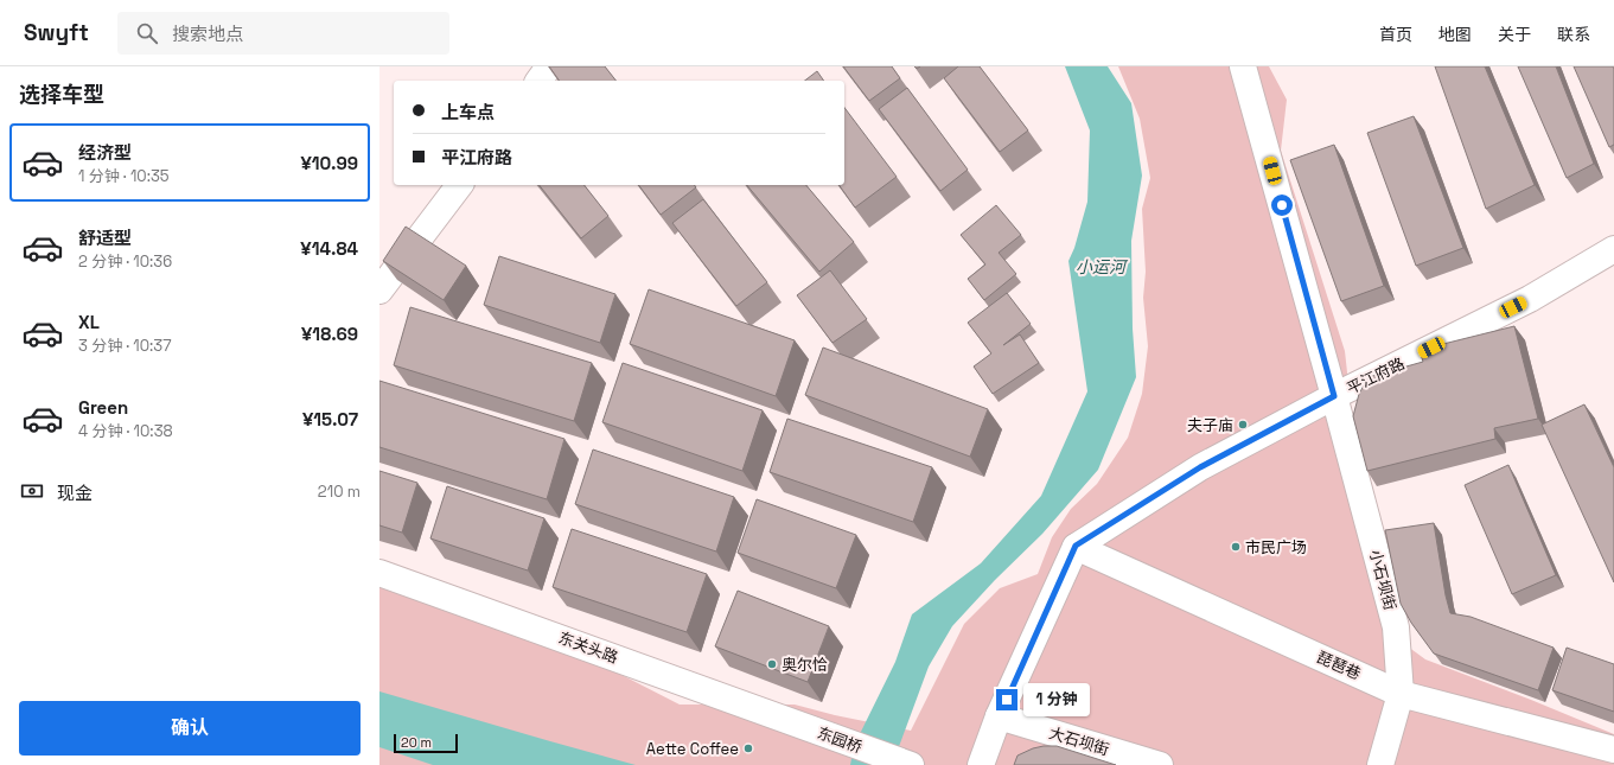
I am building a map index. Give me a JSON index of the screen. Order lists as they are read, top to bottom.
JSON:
{
  "streets": {
    "street": [
      "平江府路",
      "小石坝街",
      "东关头路",
      "琵琶巷",
      "东园桥",
      "大石坝街"
    ]
  },
  "crossings": [
    ["平江府路", "小石坝街"],
    ["平江府路", "琵琶巷"],
    ["小石坝街", "琵琶巷"],
    ["东关头路", "东园桥"]
  ],
  "water": ["小运河"],
  "places": [
    "夫子庙",
    "市民广场",
    "奥尔恰",
    "Aette Coffee"
  ],
  "scale_bar": "20 m",
  "page": {
    "header": "Swyft",
    "search": "搜索地点",
    "nav": [
      "首页",
      "地图",
      "关于",
      "联系"
    ],
    "heading": "选择车型",
    "banner": ["上车点", "平江府路"],
    "list": [
      {
        "name": "经济型",
        "note": "1 分钟 · 10:35",
        "value": "¥10.99"
      },
      {
        "name": "舒适型",
        "note": "2 分钟 · 10:36",
        "value": "¥14.84"
      },
      {
        "name": "XL",
        "note": "3 分钟 · 10:37",
        "value": "¥18.69"
      },
      {
        "name": "Green",
        "note": "4 分钟 · 10:38",
        "value": "¥15.07"
      }
    ],
    "pay": ["现金", "210 m"],
    "bubble": "1 分钟",
    "buttons": "确认",
    "scale": "20 m"
  }
}
